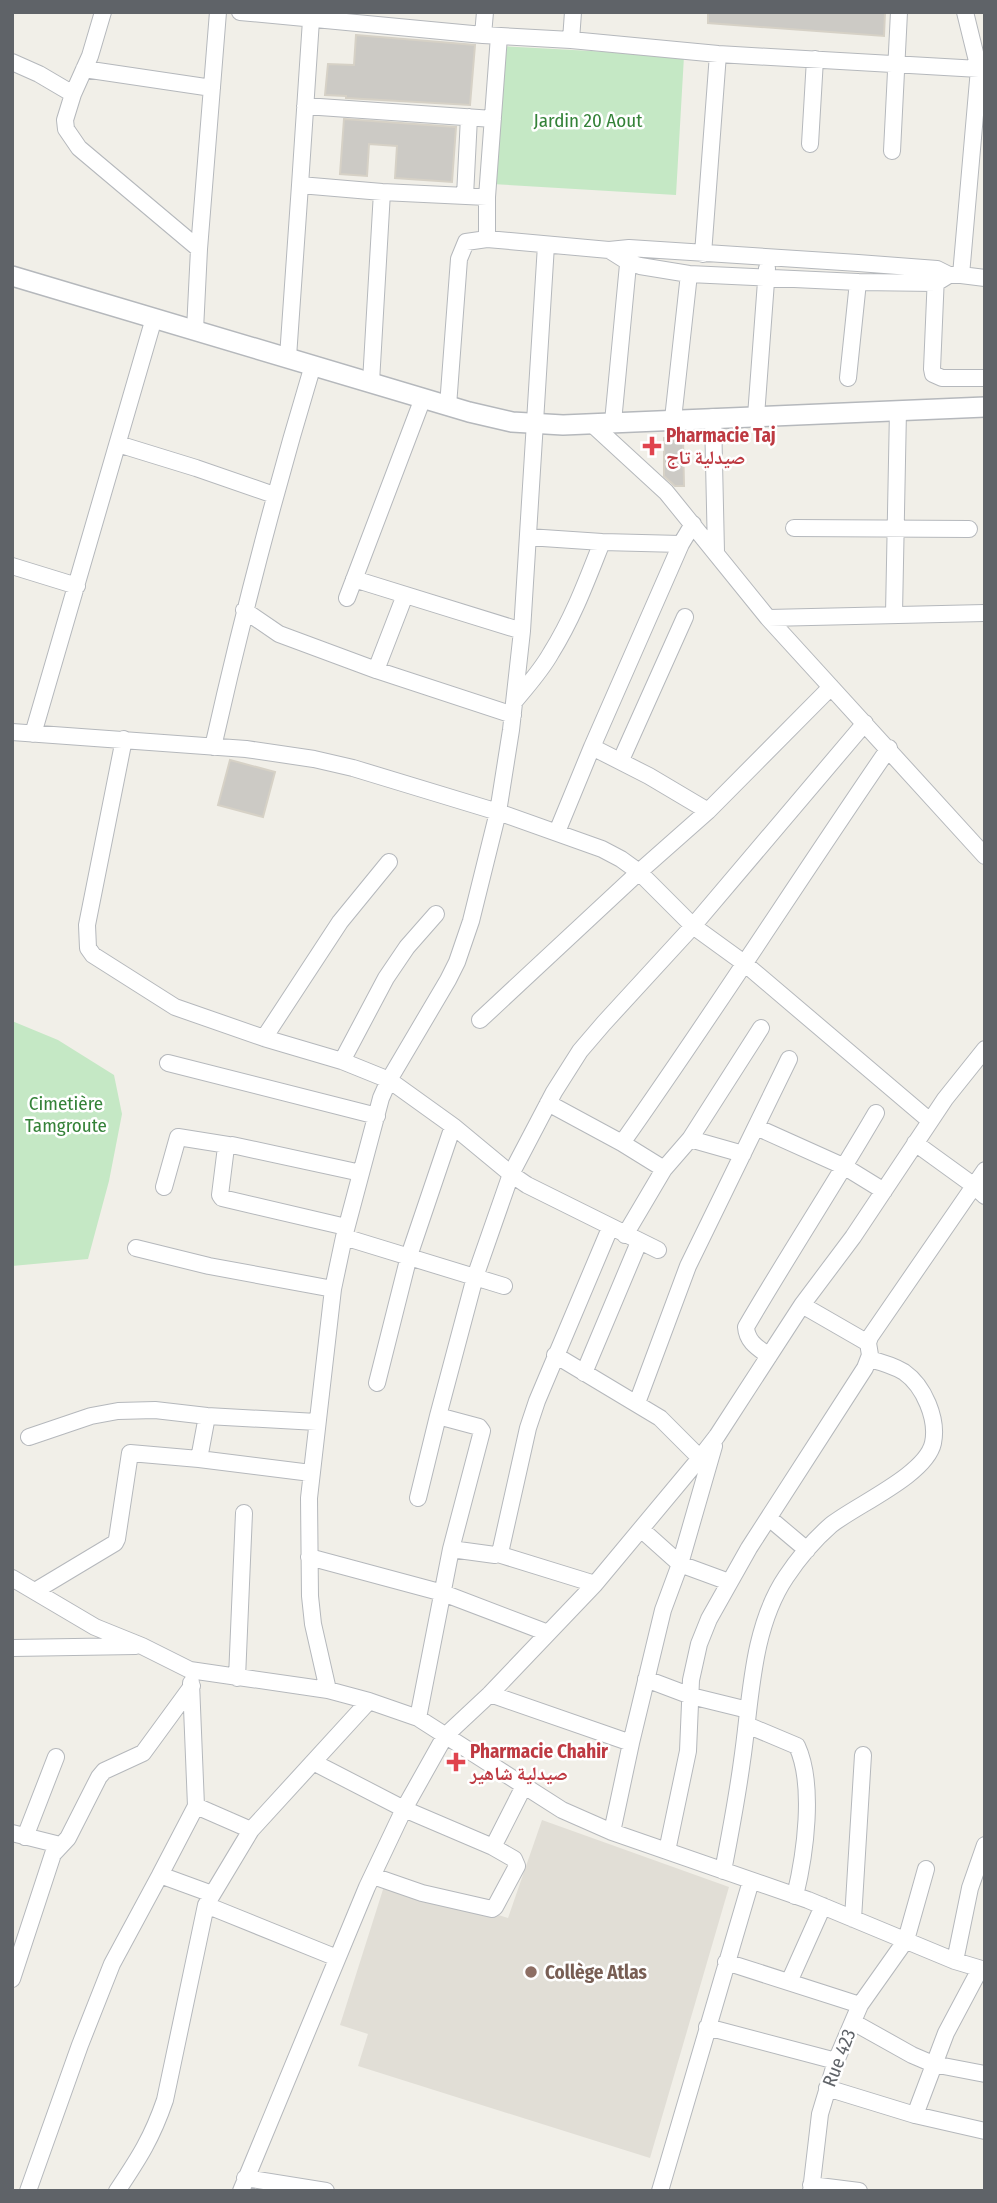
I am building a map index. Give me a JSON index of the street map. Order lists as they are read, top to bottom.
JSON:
{
  "streets": {
    "street": ["Rue 423"]
  },
  "parks": ["Jardin 20 Aout", "Cimetière Tamgroute"],
  "places": {
    "health": ["Pharmacie Taj صيدلية تاج", "Pharmacie Chahir صيدلية شاهير"],
    "other": ["Collège Atlas"]
  }
}
